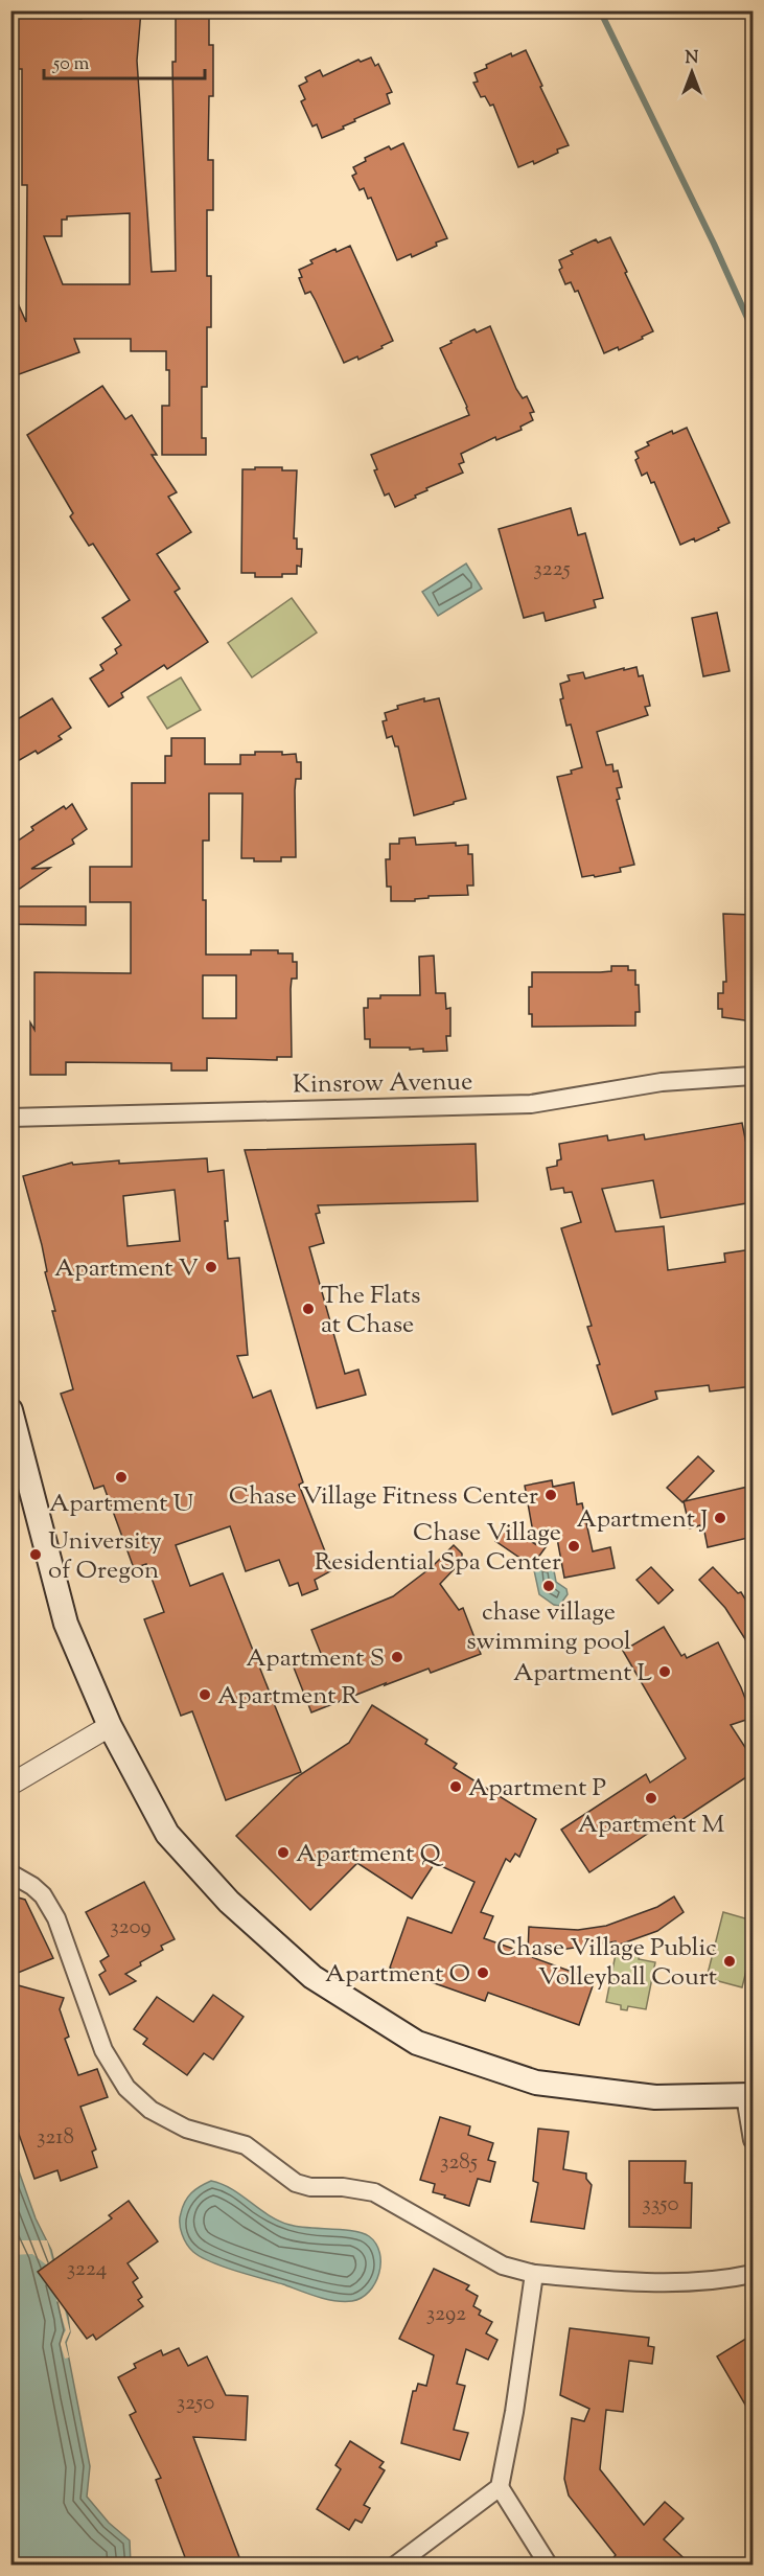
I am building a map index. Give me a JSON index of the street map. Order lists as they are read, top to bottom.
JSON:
{
  "streets": {
    "street": ["Kinsrow Avenue"]
  },
  "places": [
    "Apartment V",
    "The Flats at Chase",
    "Apartment U",
    "Chase Village Fitness Center",
    "Apartment J",
    "Chase Village Residential Spa Center",
    "University of Oregon",
    "chase village swimming pool",
    "Apartment S",
    "Apartment L",
    "Apartment R",
    "Apartment P",
    "Apartment M",
    "Apartment Q",
    "Chase Village Public Volleyball Court",
    "Apartment O"
  ],
  "house_numbers": [
    "3225",
    "3209",
    "3218",
    "3285",
    "3350",
    "3224",
    "3292",
    "3250"
  ],
  "scale_bar": "50 m",
  "north": "top"
}
